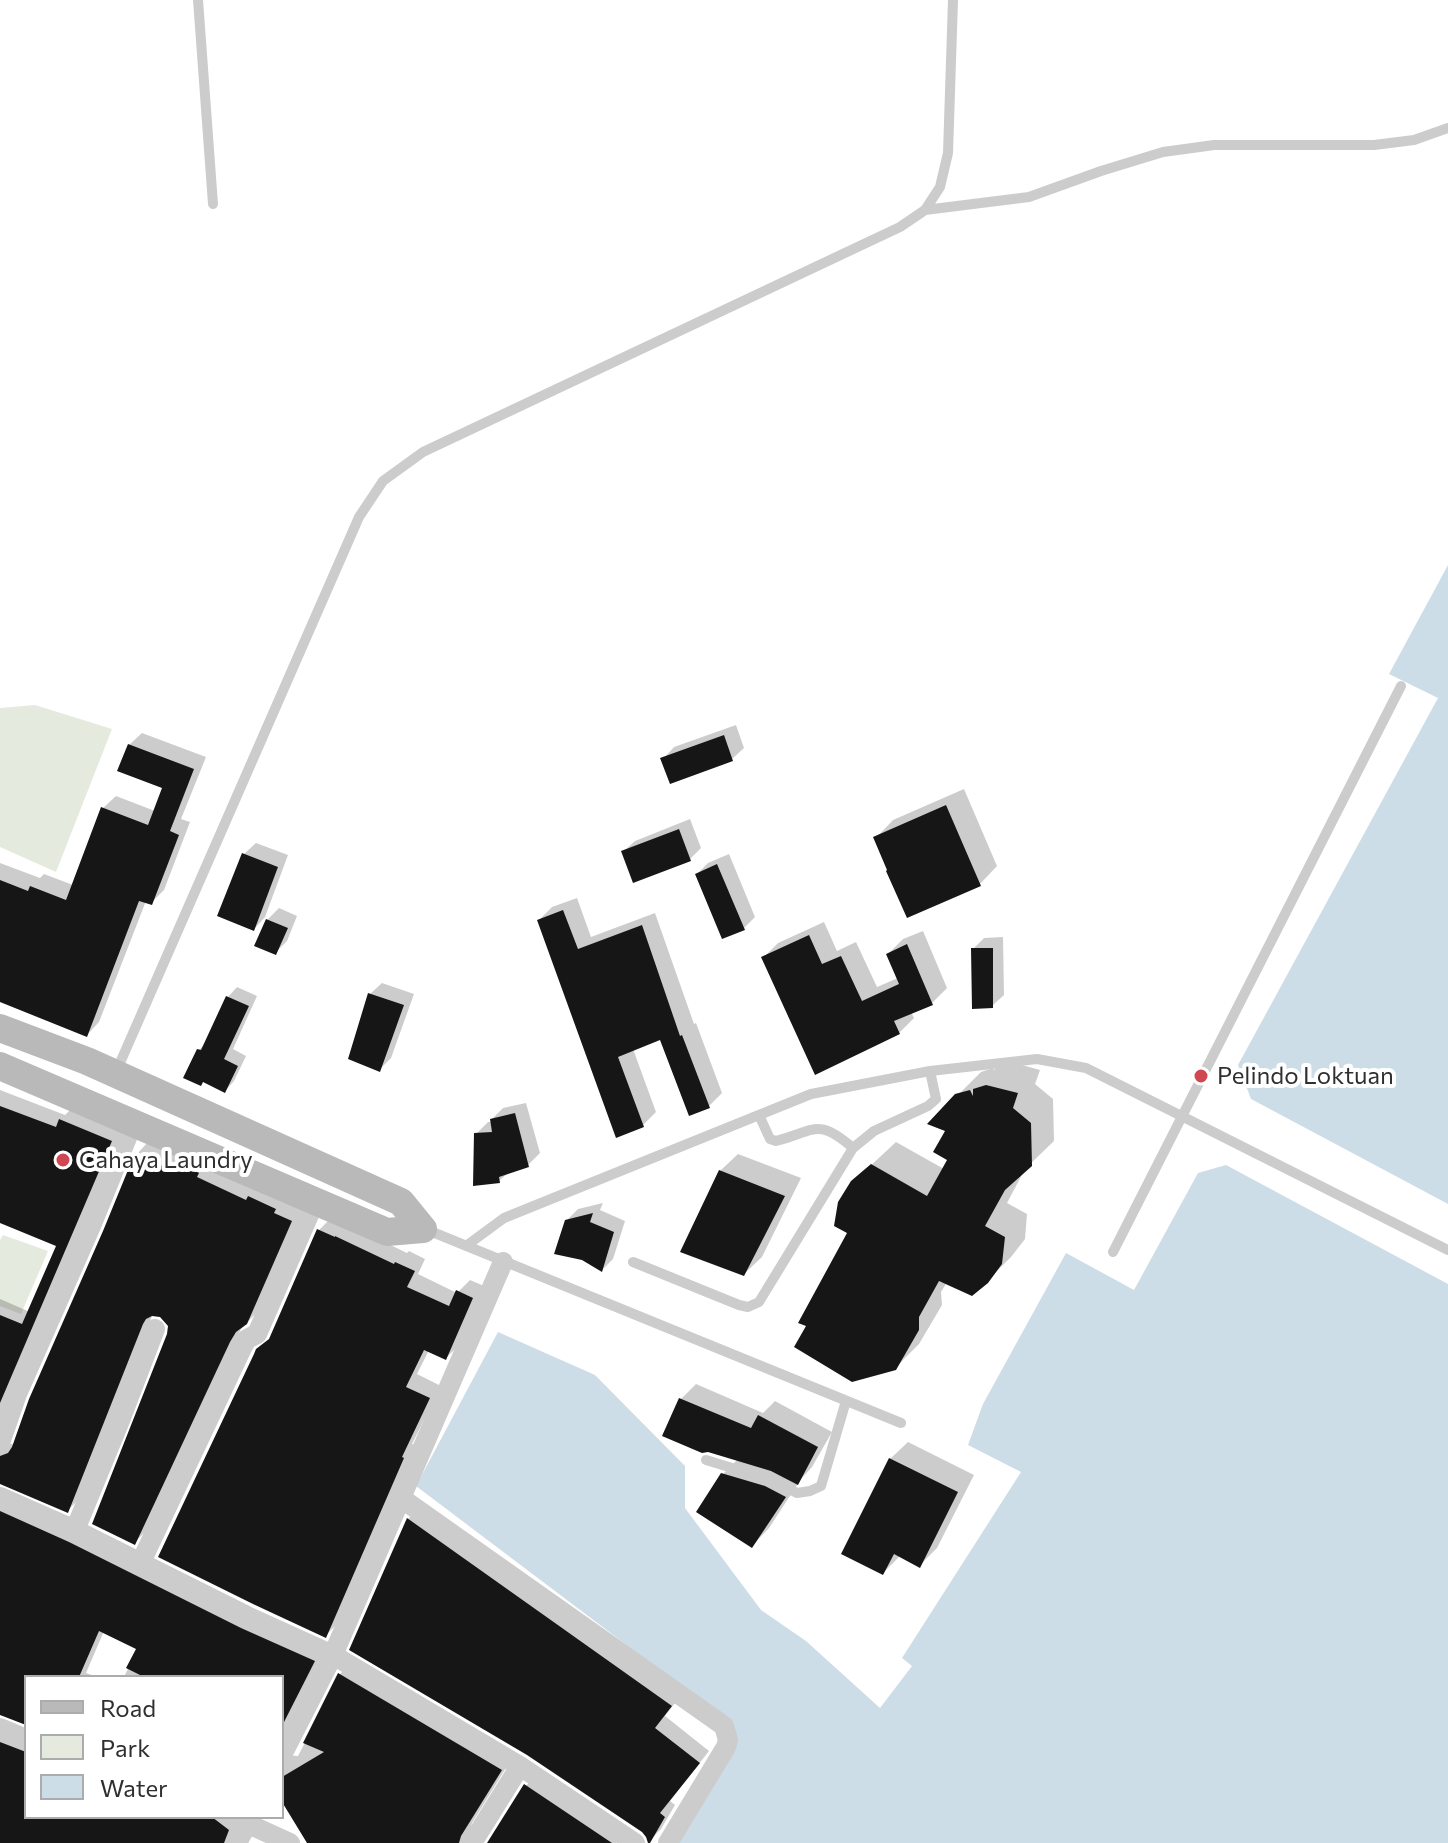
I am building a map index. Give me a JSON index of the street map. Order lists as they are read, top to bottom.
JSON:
{
  "places": ["Pelindo Loktuan", "Cahaya Laundry"],
  "legend": ["Road", "Park", "Water"]
}
